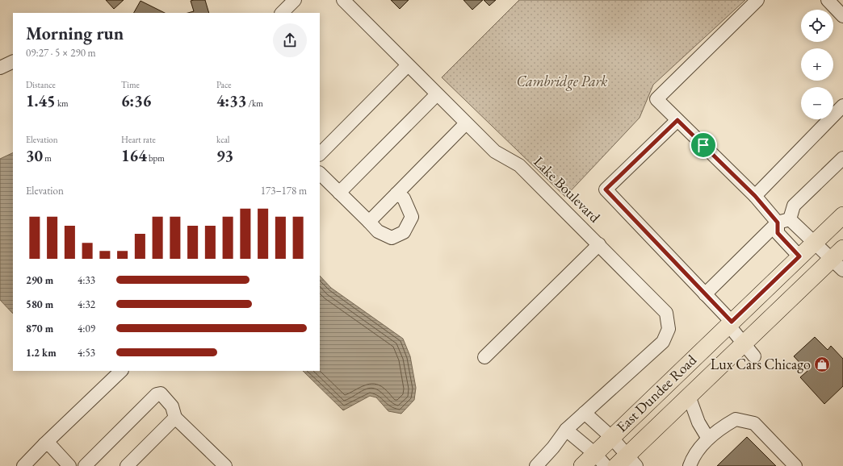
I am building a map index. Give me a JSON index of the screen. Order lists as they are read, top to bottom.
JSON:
{
  "streets": {
    "main road": ["East Dundee Road"],
    "street": ["Lake Boulevard"]
  },
  "parks": ["Cambridge Park"],
  "places": {
    "shop": ["Lux Cars Chicago"]
  },
  "page": {
    "map_buttons": ["+", "−"],
    "heading": ["Morning run", "09:27 · 5 × 290 m"],
    "stats": [
      ["Distance", "1.45 km"],
      ["Time", "6:36"],
      ["Pace", "4:33 /km"],
      ["Elevation", "30 m"],
      ["Heart rate", "164 bpm"],
      ["kcal", "93"]
    ],
    "chart": ["Elevation", "173–178 m"],
    "list": [
      {
        "name": "290 m",
        "note": "4:33"
      },
      {
        "name": "580 m",
        "note": "4:32"
      },
      {
        "name": "870 m",
        "note": "4:09"
      },
      {
        "name": "1.2 km",
        "note": "4:53"
      }
    ]
  }
}
